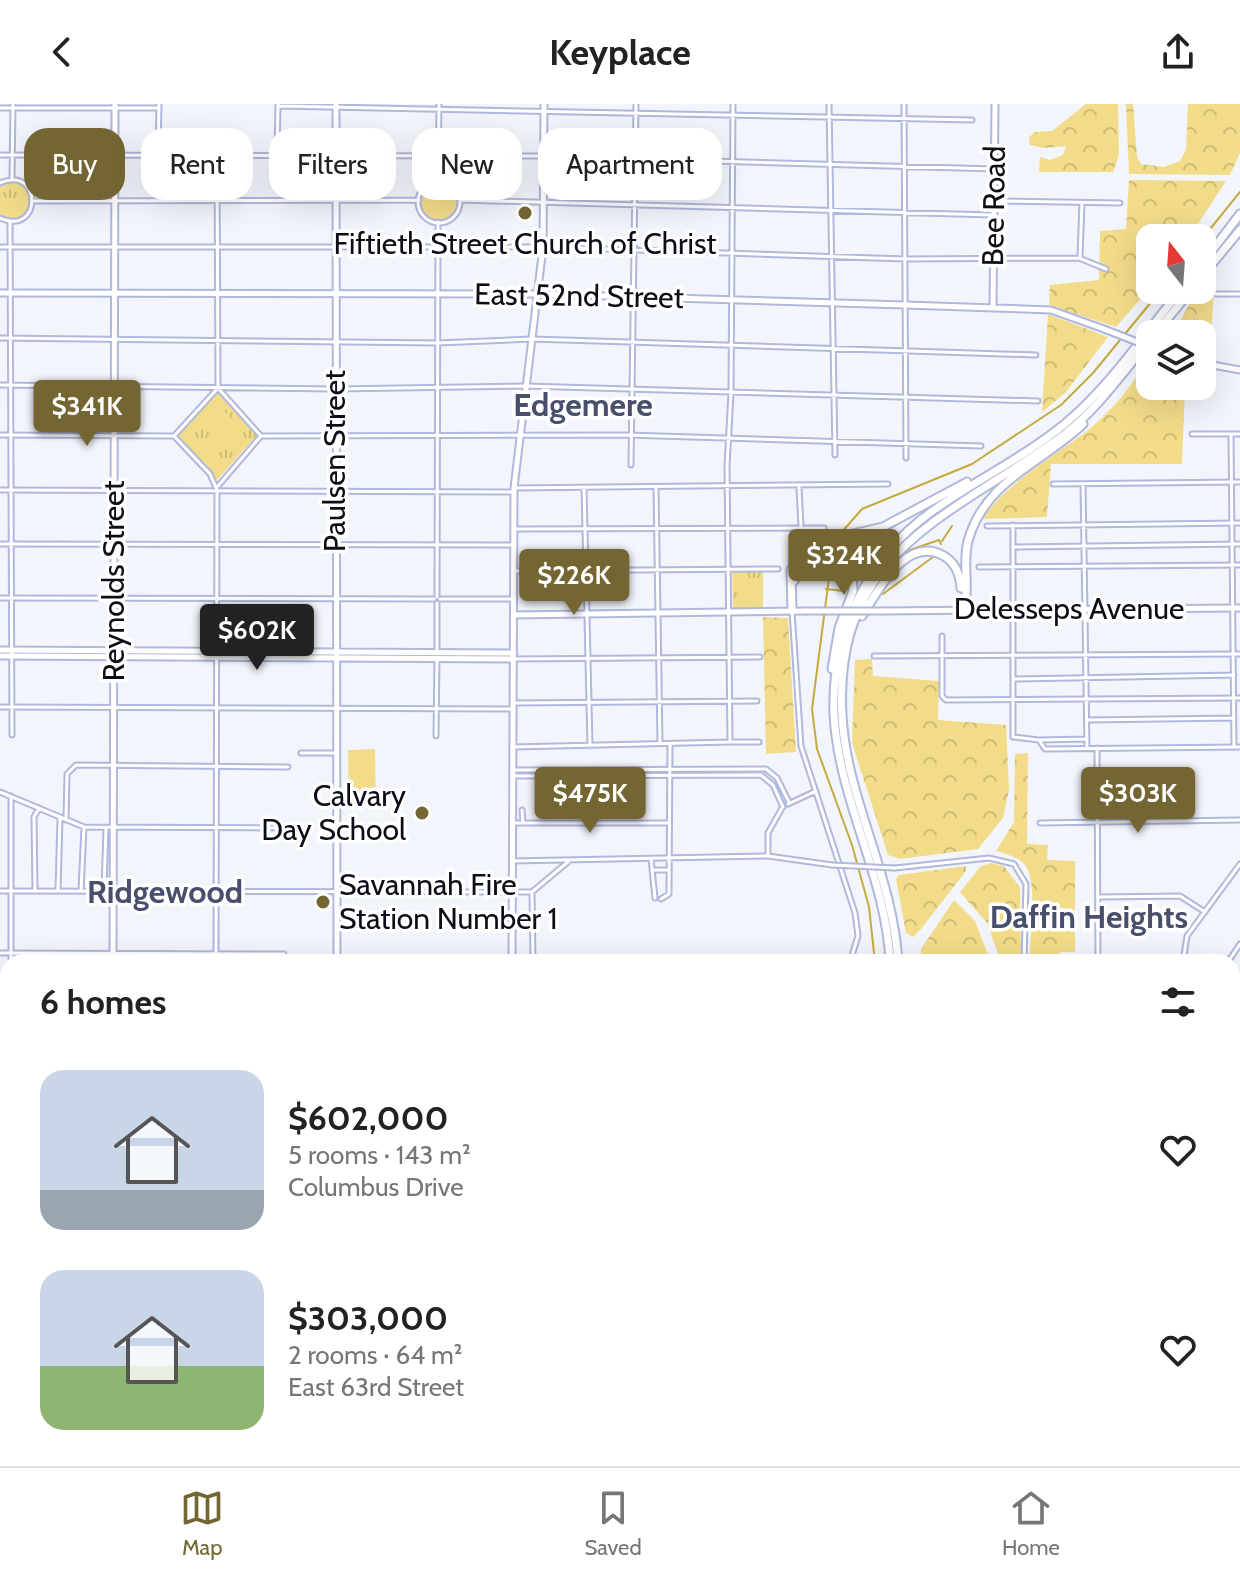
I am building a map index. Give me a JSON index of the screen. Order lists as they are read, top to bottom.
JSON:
{
  "streets": {
    "main road": [
      "Bee Road",
      "East 52nd Street",
      "Paulsen Street",
      "Reynolds Street",
      "Delesseps Avenue"
    ]
  },
  "crossings": [
    ["Bee Road", "East 52nd Street"],
    ["East 52nd Street", "Paulsen Street"],
    ["East 52nd Street", "Reynolds Street"]
  ],
  "districts": ["Edgemere", "Ridgewood", "Daffin Heights"],
  "places": ["Fiftieth Street Church of Christ", "Calvary Day School", "Savannah Fire Station Number 1"],
  "north": "top",
  "page": {
    "header": "Keyplace",
    "chip": [
      "Buy",
      "Rent",
      "Filters",
      "New",
      "Apartment"
    ],
    "price": [
      "$341K",
      "$324K",
      "$226K",
      "$602K",
      "$475K",
      "$303K"
    ],
    "heading": "6 homes",
    "list": [
      {
        "name": "$602,000",
        "note": "5 rooms · 143 m² · Columbus Drive"
      },
      {
        "name": "$303,000",
        "note": "2 rooms · 64 m² · East 63rd Street"
      }
    ],
    "tabs": ["Map", "Saved", "Home"]
  }
}
